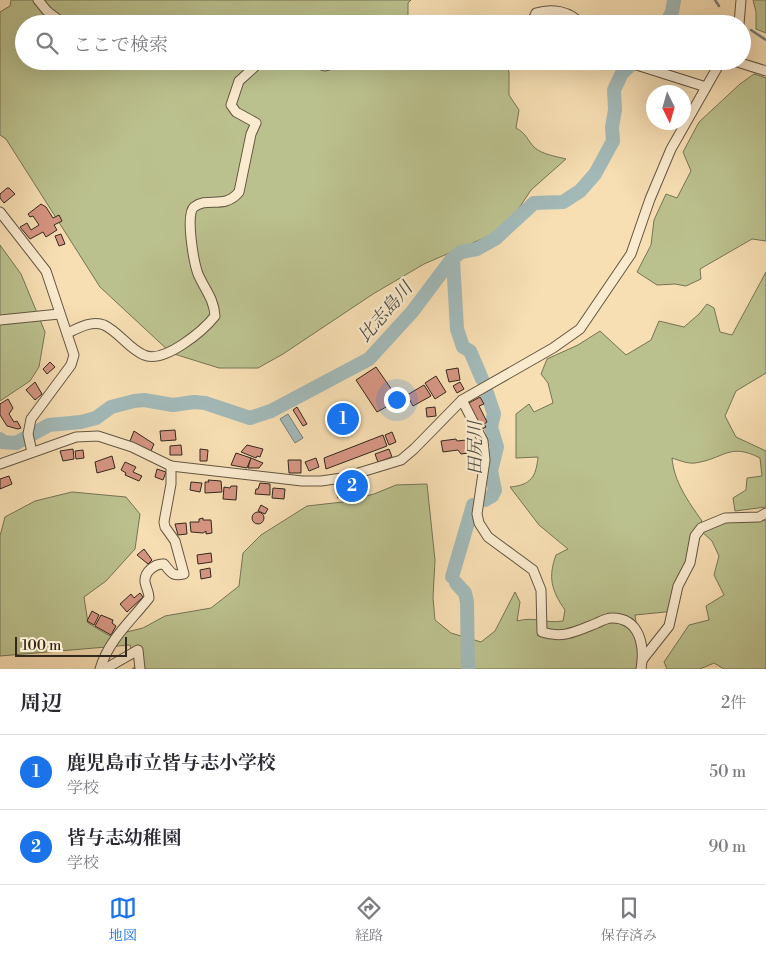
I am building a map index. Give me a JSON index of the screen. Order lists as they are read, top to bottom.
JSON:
{
  "water": ["比志島川", "田尻川"],
  "scale_bar": "100 m",
  "north": "bottom",
  "page": {
    "search": "ここで検索",
    "pins": ["1", "2"],
    "scale": "100 m",
    "heading": ["周辺", "2件"],
    "list": [
      {
        "mark": "1",
        "name": "鹿児島市立皆与志小学校",
        "note": "学校",
        "value": "50 m"
      },
      {
        "mark": "2",
        "name": "皆与志幼稚園",
        "note": "学校",
        "value": "90 m"
      }
    ],
    "nav": ["地図", "経路", "保存済み"]
  }
}
